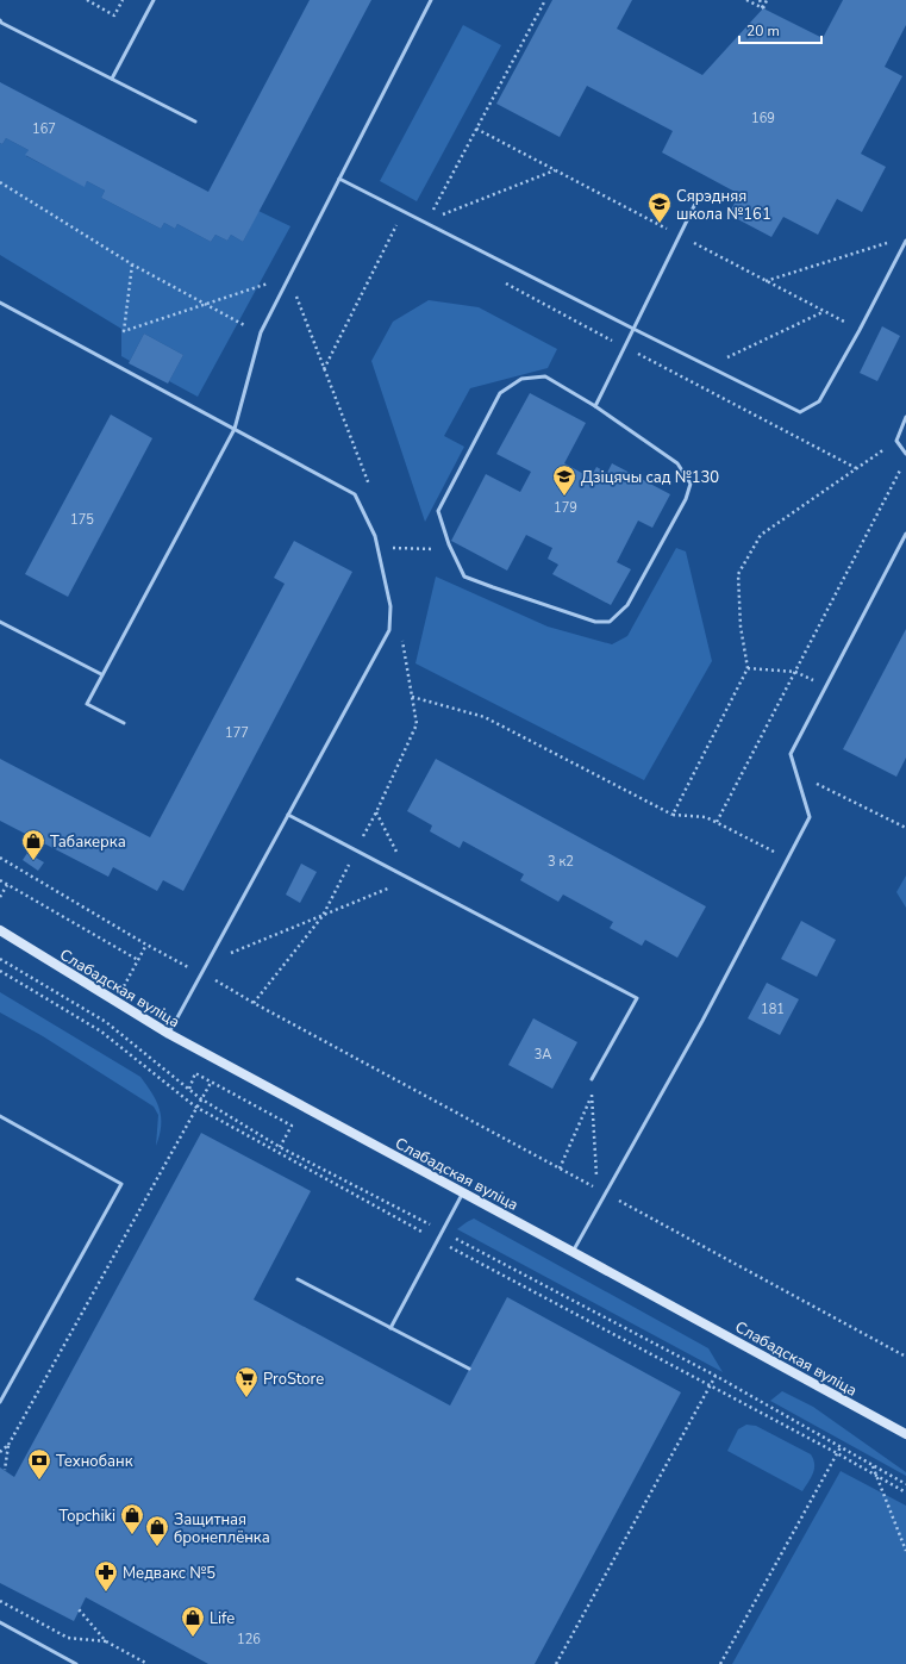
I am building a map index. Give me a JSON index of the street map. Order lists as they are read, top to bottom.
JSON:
{
  "streets": {
    "main road": ["Слабадская вуліца"]
  },
  "places": {
    "school or university": ["Сярэдняя школа №161", "Дзіцячы сад №130"],
    "shop": [
      "Табакерка",
      "Topchiki",
      "Защитная бронеплёнка",
      "Life"
    ],
    "supermarket": ["ProStore"],
    "bank": ["Технобанк"],
    "pharmacy": ["Медвакс №5"]
  },
  "house_numbers": [
    "169",
    "167",
    "179",
    "175",
    "177",
    "3 к2",
    "181",
    "3А",
    "126"
  ],
  "scale_bar": "20 m"
}
